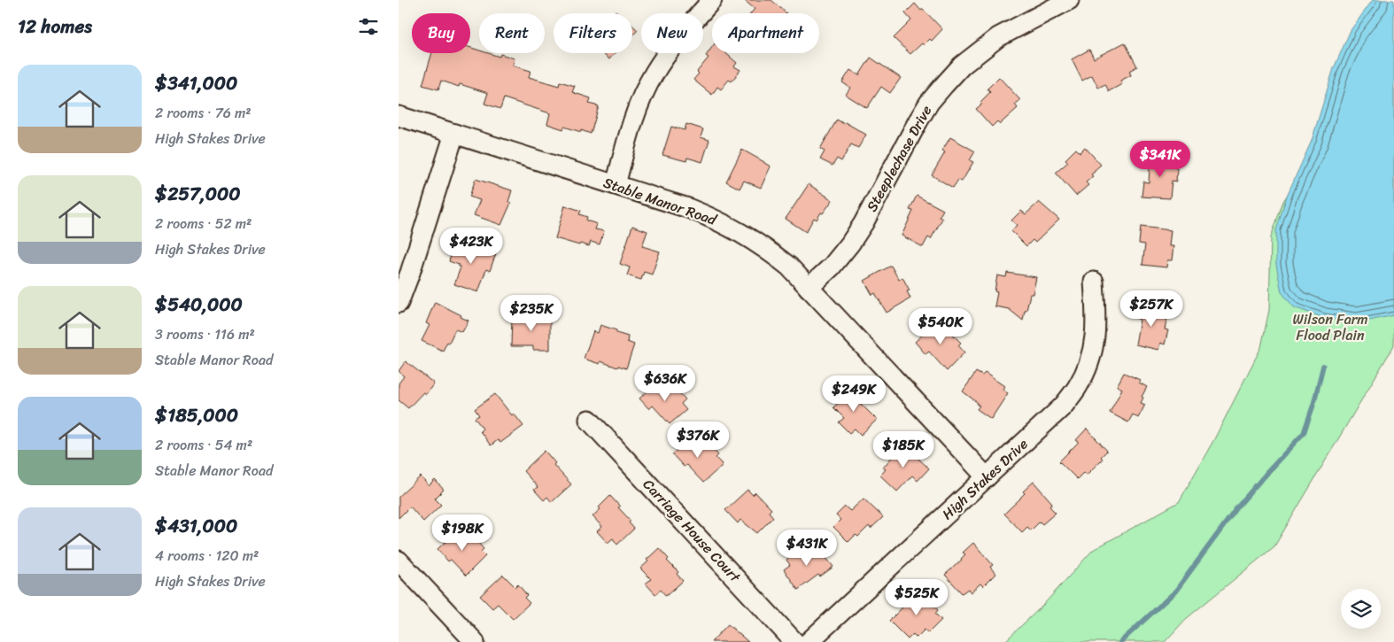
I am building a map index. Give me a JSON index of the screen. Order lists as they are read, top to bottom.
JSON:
{
  "streets": {
    "street": [
      "Steeplechase Drive",
      "Stable Manor Road",
      "High Stakes Drive",
      "Carriage House Court"
    ]
  },
  "crossings": [
    ["Steeplechase Drive", "Stable Manor Road"],
    ["Stable Manor Road", "High Stakes Drive"]
  ],
  "parks": ["Wilson Farm Flood Plain"],
  "page": {
    "heading": "12 homes",
    "chip": [
      "Buy",
      "Rent",
      "Filters",
      "New",
      "Apartment"
    ],
    "list": [
      {
        "name": "$341,000",
        "note": "2 rooms · 76 m² · High Stakes Drive"
      },
      {
        "name": "$257,000",
        "note": "2 rooms · 52 m² · High Stakes Drive"
      },
      {
        "name": "$540,000",
        "note": "3 rooms · 116 m² · Stable Manor Road"
      },
      {
        "name": "$185,000",
        "note": "2 rooms · 54 m² · Stable Manor Road"
      },
      {
        "name": "$431,000",
        "note": "4 rooms · 120 m² · High Stakes Drive"
      }
    ],
    "price": [
      "$341K",
      "$423K",
      "$257K",
      "$235K",
      "$540K",
      "$636K",
      "$249K",
      "$376K",
      "$185K",
      "$198K",
      "$431K",
      "$525K"
    ]
  }
}
